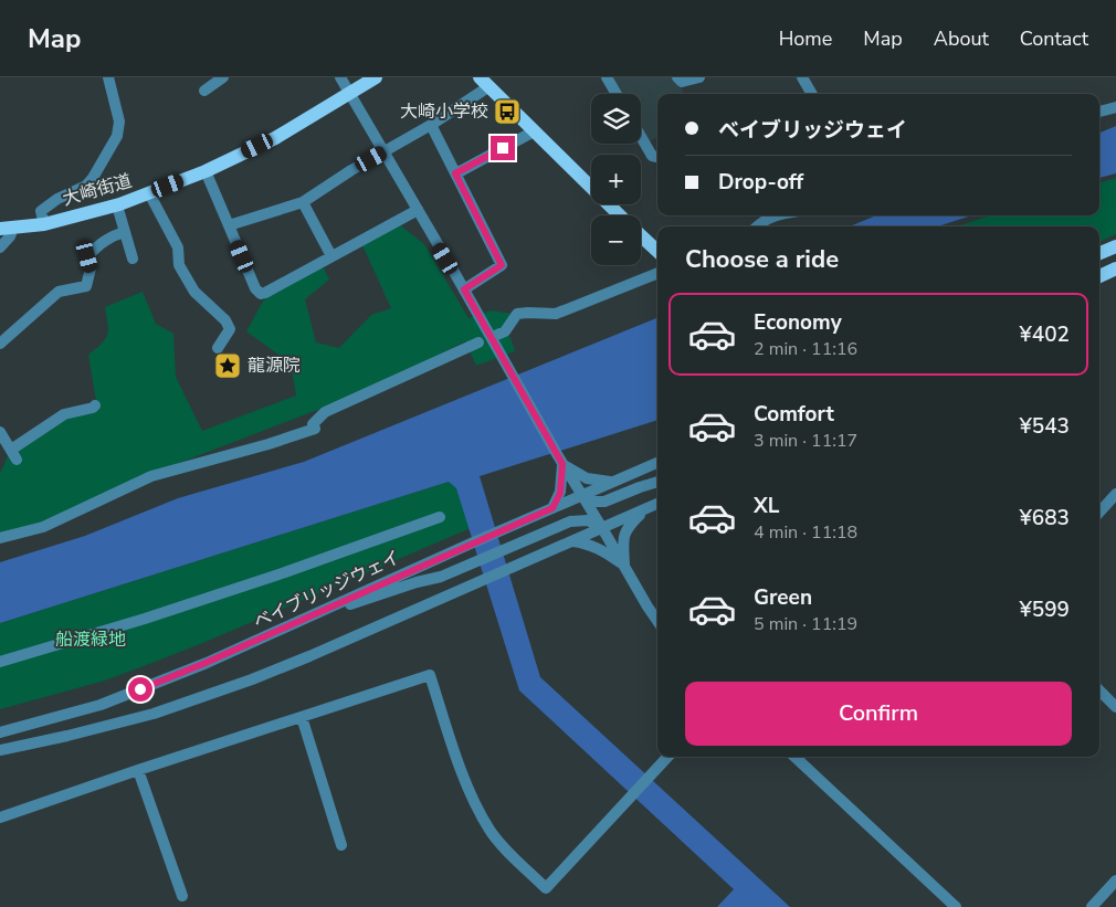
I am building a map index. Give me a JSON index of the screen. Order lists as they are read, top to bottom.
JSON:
{
  "streets": {
    "main road": ["大崎街道"],
    "street": ["ベイブリッジウェイ"]
  },
  "parks": ["船渡緑地"],
  "places": {
    "bus stop": ["大崎小学校"],
    "place": ["龍源院"]
  },
  "page": {
    "header": "Map",
    "nav": [
      "Home",
      "Map",
      "About",
      "Contact"
    ],
    "map_buttons": ["+", "−"],
    "banner": ["ベイブリッジウェイ", "Drop-off"],
    "heading": "Choose a ride",
    "list": [
      {
        "name": "Economy",
        "note": "2 min · 11:16",
        "value": "¥402"
      },
      {
        "name": "Comfort",
        "note": "3 min · 11:17",
        "value": "¥543"
      },
      {
        "name": "XL",
        "note": "4 min · 11:18",
        "value": "¥683"
      },
      {
        "name": "Green",
        "note": "5 min · 11:19",
        "value": "¥599"
      }
    ],
    "buttons": "Confirm"
  }
}
